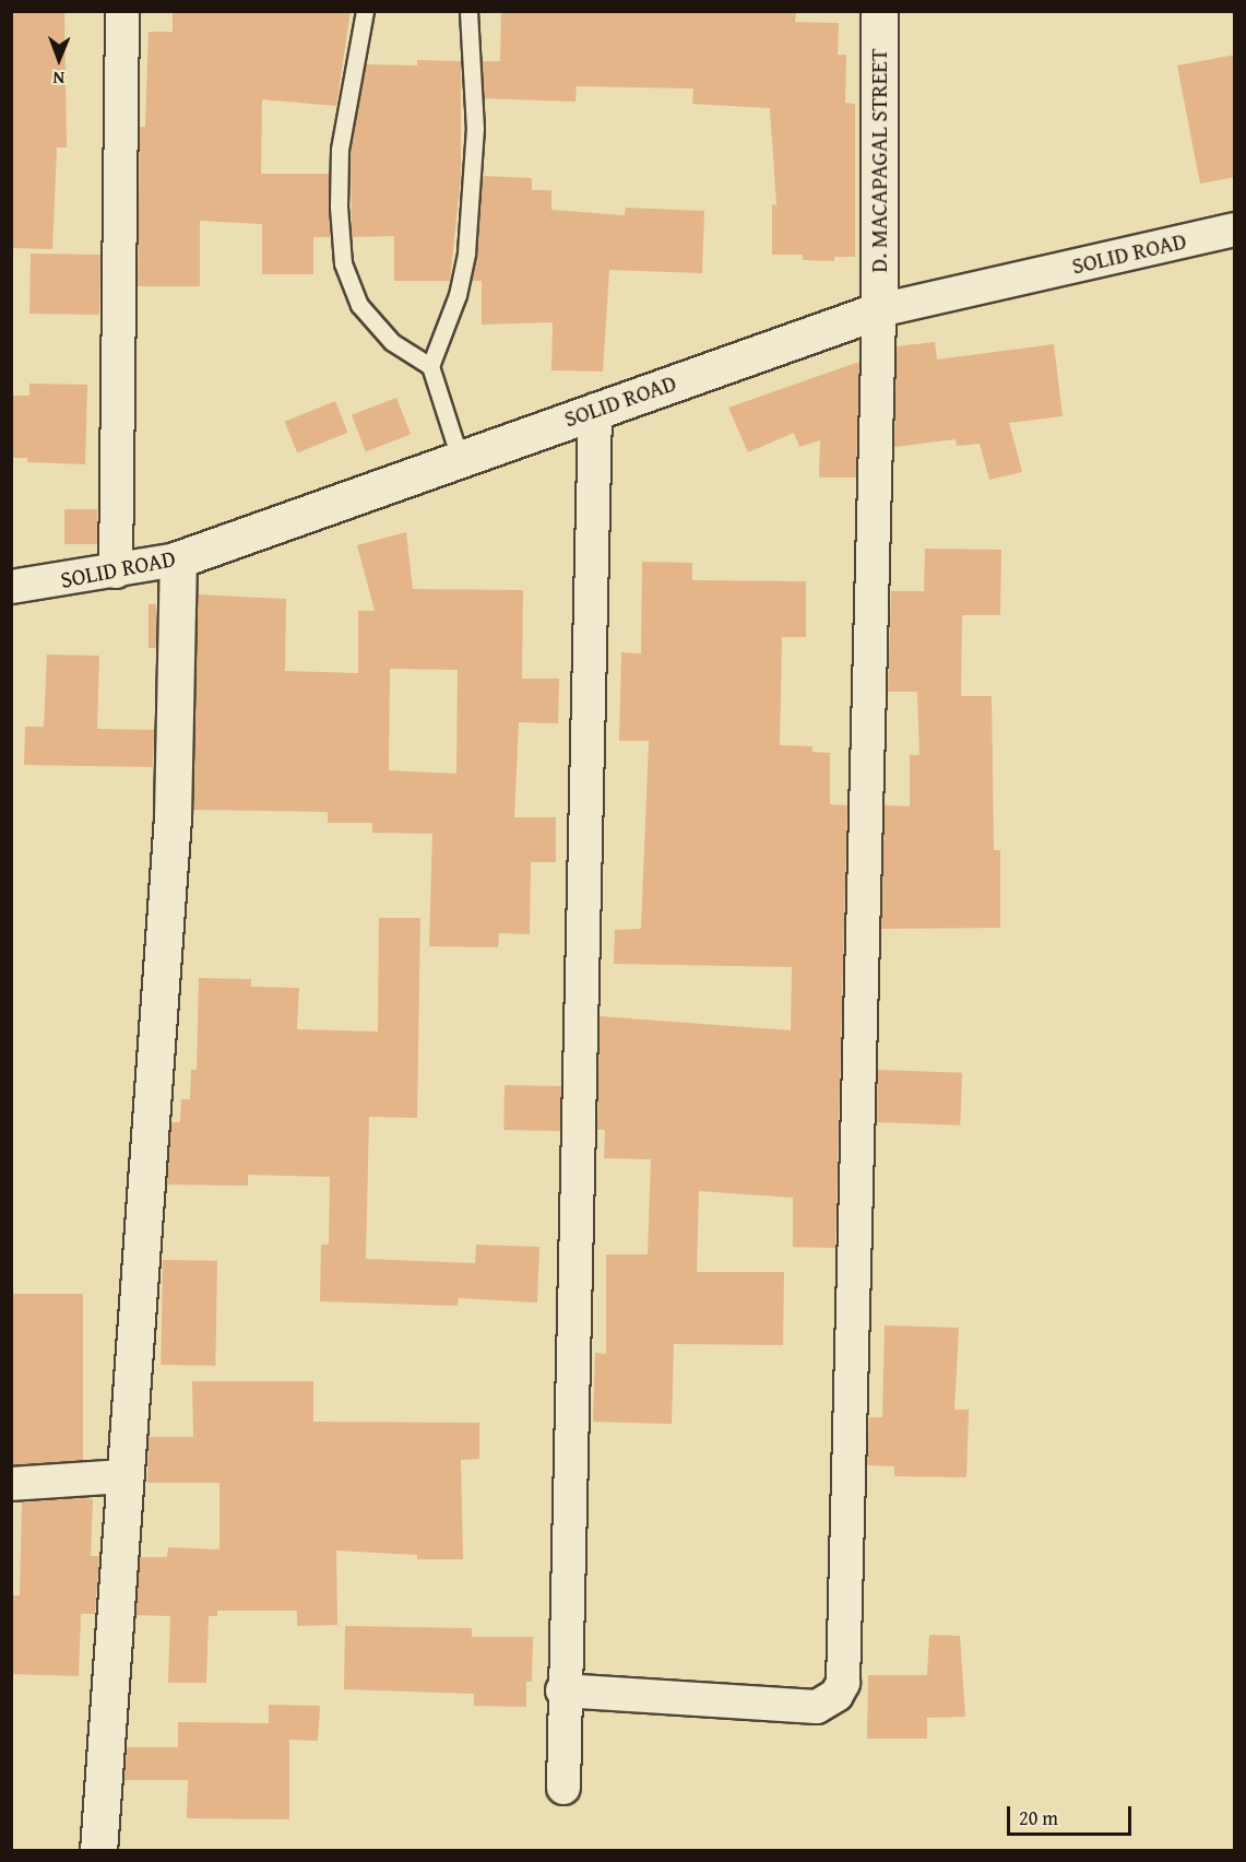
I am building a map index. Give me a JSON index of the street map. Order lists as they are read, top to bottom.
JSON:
{
  "streets": {
    "street": ["D. MACAPAGAL STREET", "SOLID ROAD"]
  },
  "crossings": [
    ["D. MACAPAGAL STREET", "SOLID ROAD"]
  ],
  "scale_bar": "20 m",
  "north": "bottom"
}
